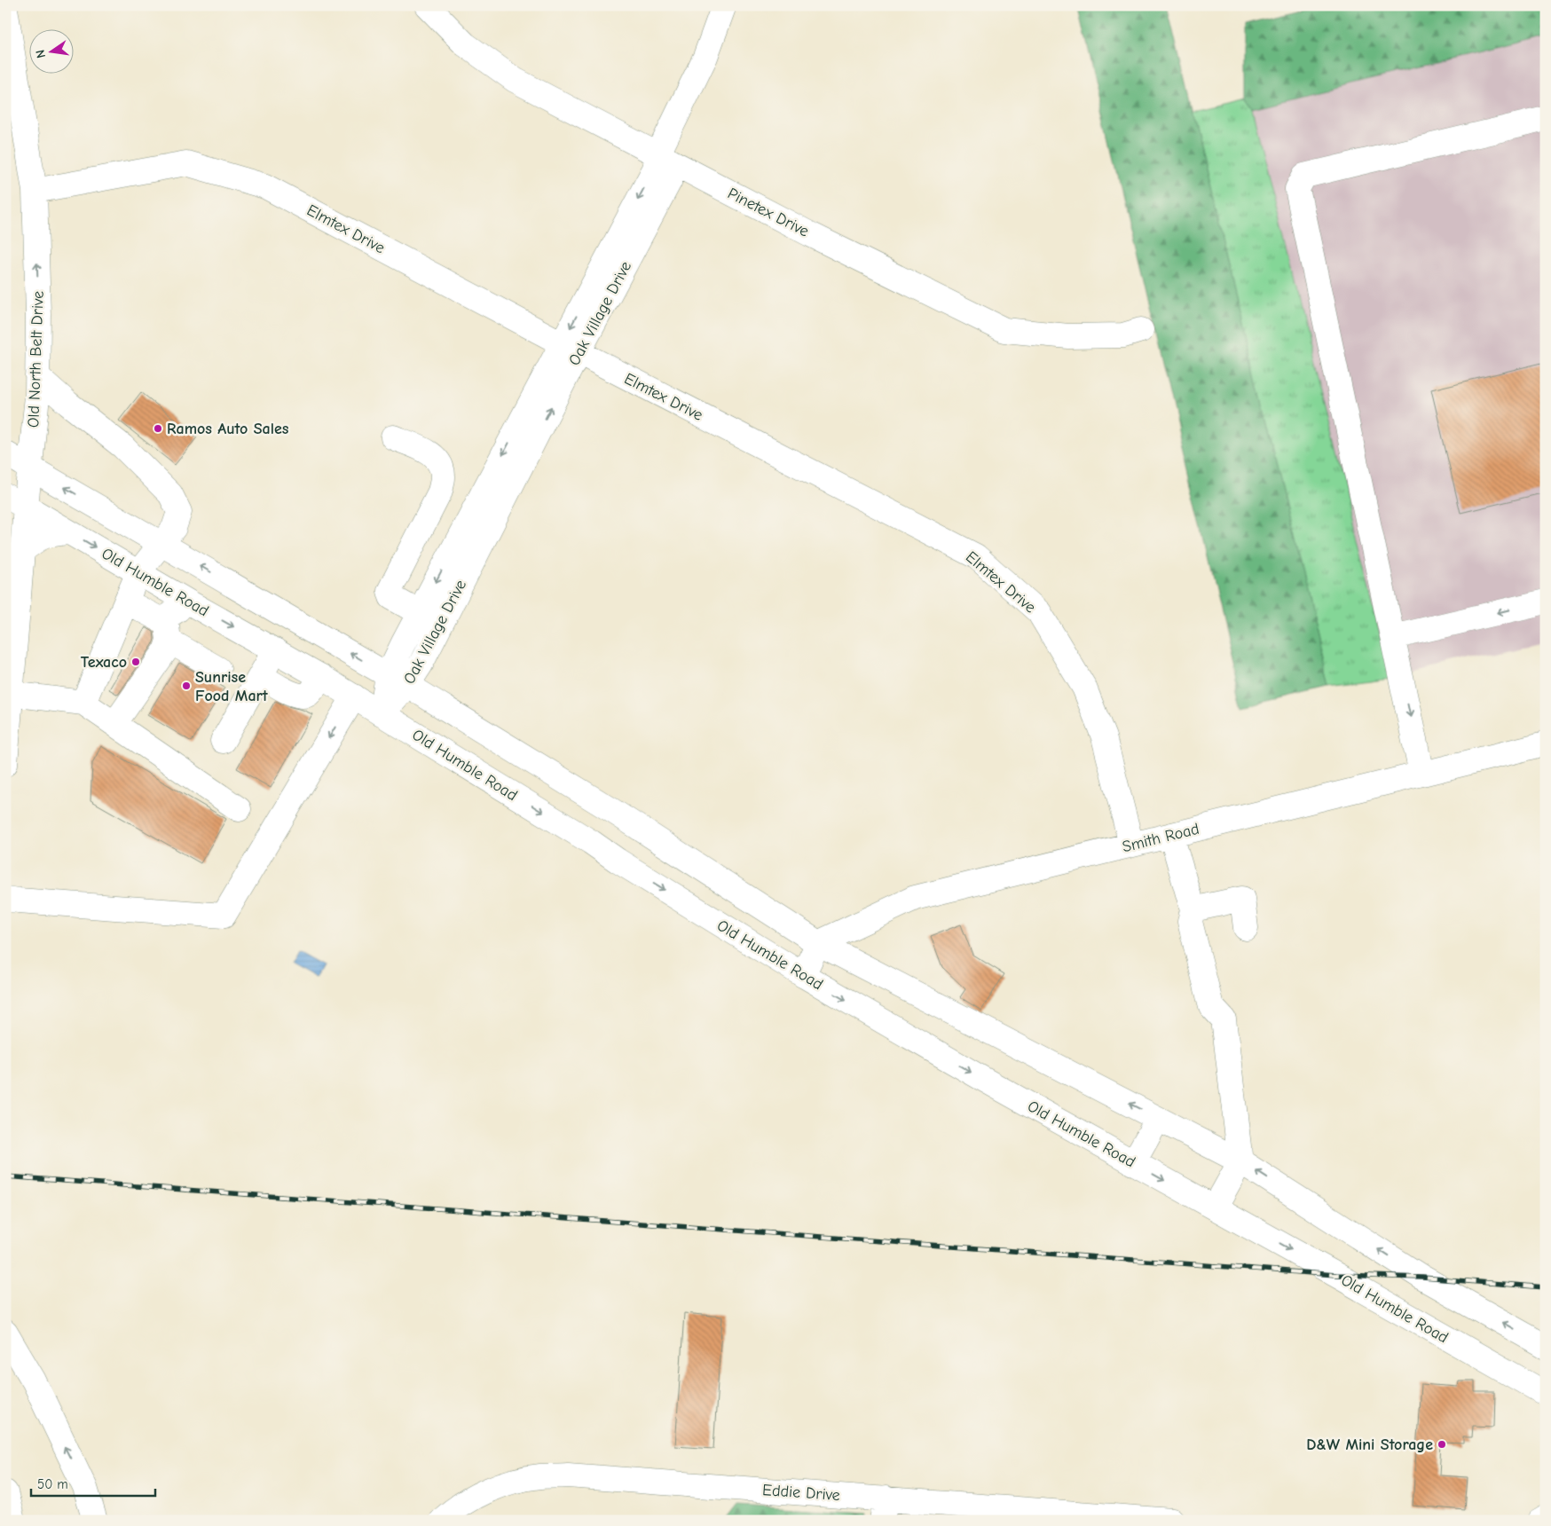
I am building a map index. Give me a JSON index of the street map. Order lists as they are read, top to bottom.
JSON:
{
  "streets": {
    "street": [
      "Pinetex Drive",
      "Elmtex Drive",
      "Oak Village Drive",
      "Old North Belt Drive",
      "Old Humble Road",
      "Smith Road",
      "Eddie Drive"
    ]
  },
  "crossings": [
    ["Pinetex Drive", "Oak Village Drive"],
    ["Elmtex Drive", "Oak Village Drive"],
    ["Elmtex Drive", "Old North Belt Drive"],
    ["Elmtex Drive", "Smith Road"],
    ["Oak Village Drive", "Old Humble Road"],
    ["Old North Belt Drive", "Old Humble Road"]
  ],
  "places": [
    "Ramos Auto Sales",
    "Texaco",
    "Sunrise Food Mart",
    "D&W Mini Storage"
  ],
  "scale_bar": "50 m",
  "north": "left"
}
